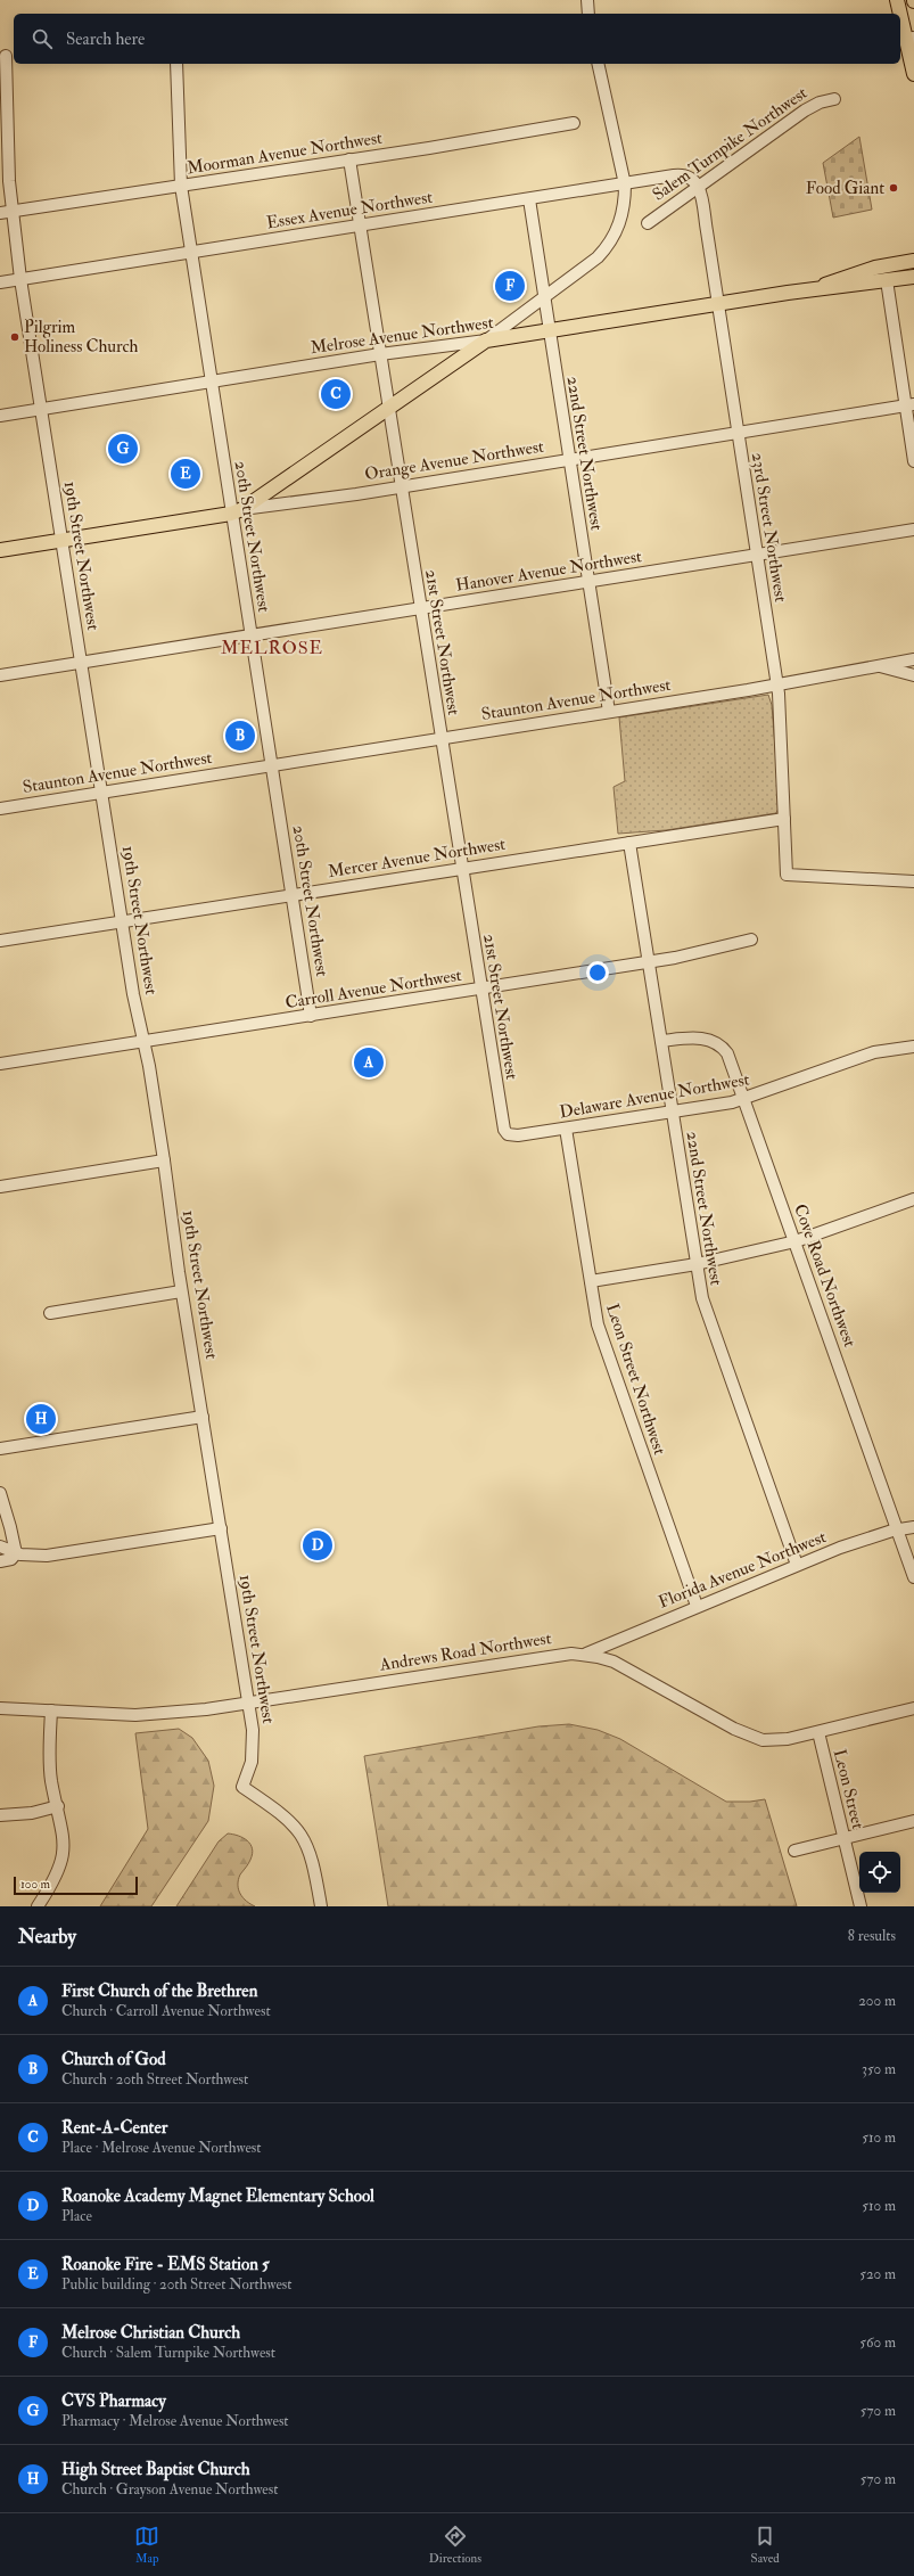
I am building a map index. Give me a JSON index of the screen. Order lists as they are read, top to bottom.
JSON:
{
  "streets": {
    "main road": ["Melrose Avenue Northwest", "Orange Avenue Northwest"],
    "street": [
      "Salem Turnpike Northwest",
      "Moorman Avenue Northwest",
      "Essex Avenue Northwest",
      "22nd Street Northwest",
      "23rd Street Northwest",
      "20th Street Northwest",
      "19th Street Northwest",
      "Hanover Avenue Northwest",
      "21st Street Northwest",
      "Staunton Avenue Northwest",
      "Mercer Avenue Northwest",
      "Carroll Avenue Northwest",
      "Delaware Avenue Northwest",
      "Cove Road Northwest",
      "Leon Street Northwest",
      "Florida Avenue Northwest",
      "Andrews Road Northwest",
      "Leon Street"
    ]
  },
  "crossings": [
    ["Salem Turnpike Northwest", "Essex Avenue Northwest"],
    ["Salem Turnpike Northwest", "23rd Street Northwest"],
    ["Moorman Avenue Northwest", "20th Street Northwest"],
    ["Moorman Avenue Northwest", "19th Street Northwest"],
    ["Moorman Avenue Northwest", "21st Street Northwest"],
    ["Essex Avenue Northwest", "22nd Street Northwest"],
    ["Essex Avenue Northwest", "23rd Street Northwest"],
    ["Essex Avenue Northwest", "20th Street Northwest"],
    ["Essex Avenue Northwest", "19th Street Northwest"],
    ["Essex Avenue Northwest", "21st Street Northwest"],
    ["Melrose Avenue Northwest", "22nd Street Northwest"],
    ["Melrose Avenue Northwest", "23rd Street Northwest"],
    ["Melrose Avenue Northwest", "20th Street Northwest"],
    ["Melrose Avenue Northwest", "19th Street Northwest"],
    ["Melrose Avenue Northwest", "21st Street Northwest"],
    ["22nd Street Northwest", "Orange Avenue Northwest"],
    ["22nd Street Northwest", "Hanover Avenue Northwest"],
    ["22nd Street Northwest", "Staunton Avenue Northwest"],
    ["22nd Street Northwest", "Mercer Avenue Northwest"],
    ["22nd Street Northwest", "Carroll Avenue Northwest"],
    ["22nd Street Northwest", "Delaware Avenue Northwest"],
    ["22nd Street Northwest", "Cove Road Northwest"],
    ["22nd Street Northwest", "Florida Avenue Northwest"],
    ["Orange Avenue Northwest", "23rd Street Northwest"],
    ["Orange Avenue Northwest", "20th Street Northwest"],
    ["Orange Avenue Northwest", "19th Street Northwest"],
    ["Orange Avenue Northwest", "21st Street Northwest"],
    ["23rd Street Northwest", "Hanover Avenue Northwest"],
    ["23rd Street Northwest", "Staunton Avenue Northwest"],
    ["23rd Street Northwest", "Mercer Avenue Northwest"],
    ["20th Street Northwest", "Hanover Avenue Northwest"],
    ["20th Street Northwest", "Staunton Avenue Northwest"],
    ["20th Street Northwest", "Mercer Avenue Northwest"],
    ["20th Street Northwest", "Carroll Avenue Northwest"],
    ["19th Street Northwest", "Hanover Avenue Northwest"],
    ["19th Street Northwest", "Staunton Avenue Northwest"],
    ["19th Street Northwest", "Mercer Avenue Northwest"],
    ["19th Street Northwest", "Carroll Avenue Northwest"],
    ["19th Street Northwest", "Andrews Road Northwest"],
    ["Hanover Avenue Northwest", "21st Street Northwest"],
    ["21st Street Northwest", "Staunton Avenue Northwest"],
    ["21st Street Northwest", "Mercer Avenue Northwest"],
    ["21st Street Northwest", "Carroll Avenue Northwest"],
    ["21st Street Northwest", "Delaware Avenue Northwest"],
    ["Delaware Avenue Northwest", "Cove Road Northwest"],
    ["Delaware Avenue Northwest", "Leon Street Northwest"],
    ["Cove Road Northwest", "Florida Avenue Northwest"],
    ["Leon Street Northwest", "Florida Avenue Northwest"],
    ["Florida Avenue Northwest", "Andrews Road Northwest"],
    ["Andrews Road Northwest", "Leon Street"]
  ],
  "districts": ["MELROSE"],
  "places": ["Food Giant", "Pilgrim Holiness Church"],
  "scale_bar": "100 m",
  "page": {
    "search": "Search here",
    "pins": [
      "F",
      "C",
      "G",
      "E",
      "B",
      "A",
      "H",
      "D"
    ],
    "scale": "100 m",
    "heading": ["Nearby", "8 results"],
    "list": [
      {
        "mark": "A",
        "name": "First Church of the Brethren",
        "note": "Church · Carroll Avenue Northwest",
        "value": "200 m"
      },
      {
        "mark": "B",
        "name": "Church of God",
        "note": "Church · 20th Street Northwest",
        "value": "350 m"
      },
      {
        "mark": "C",
        "name": "Rent-A-Center",
        "note": "Place · Melrose Avenue Northwest",
        "value": "510 m"
      },
      {
        "mark": "D",
        "name": "Roanoke Academy Magnet Elementary School",
        "note": "Place",
        "value": "510 m"
      },
      {
        "mark": "E",
        "name": "Roanoke Fire - EMS Station 5",
        "note": "Public building · 20th Street Northwest",
        "value": "520 m"
      },
      {
        "mark": "F",
        "name": "Melrose Christian Church",
        "note": "Church · Salem Turnpike Northwest",
        "value": "560 m"
      },
      {
        "mark": "G",
        "name": "CVS Pharmacy",
        "note": "Pharmacy · Melrose Avenue Northwest",
        "value": "570 m"
      },
      {
        "mark": "H",
        "name": "High Street Baptist Church",
        "note": "Church · Grayson Avenue Northwest",
        "value": "570 m"
      }
    ],
    "nav": ["Map", "Directions", "Saved"]
  }
}
